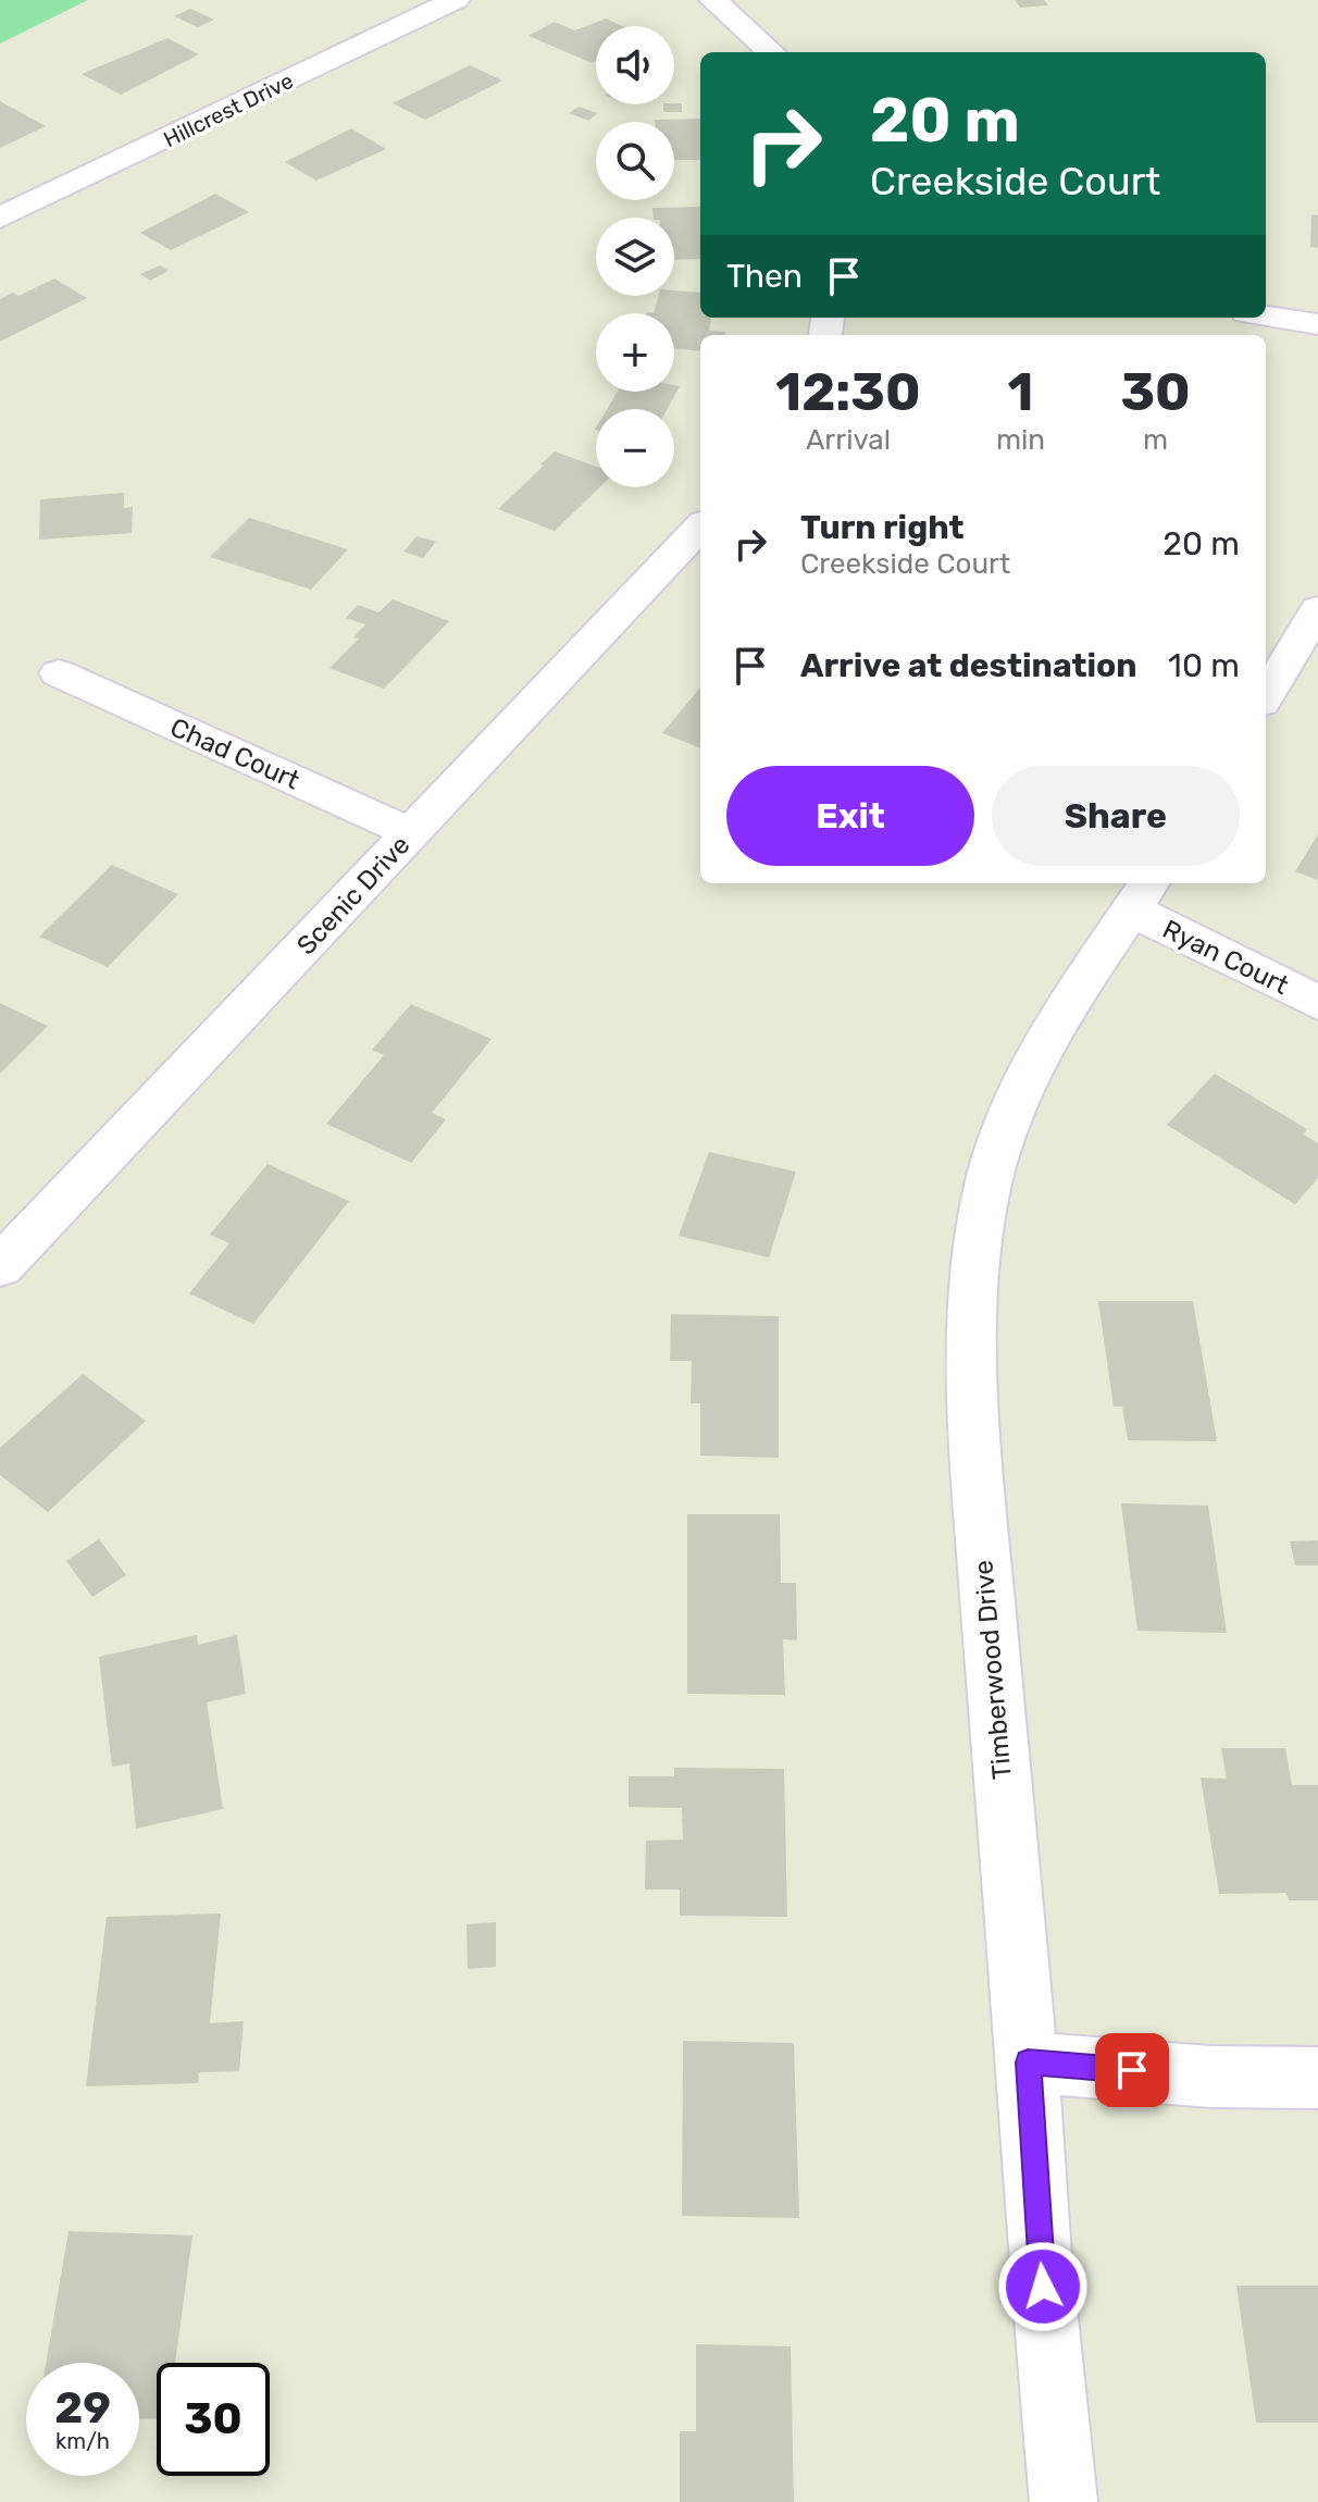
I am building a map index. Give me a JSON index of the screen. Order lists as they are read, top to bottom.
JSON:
{
  "streets": {
    "street": [
      "Hillcrest Drive",
      "Chad Court",
      "Scenic Drive",
      "Ryan Court",
      "Timberwood Drive"
    ]
  },
  "crossings": [
    ["Chad Court", "Scenic Drive"],
    ["Ryan Court", "Timberwood Drive"]
  ],
  "page": {
    "map_buttons": ["+", "−"],
    "turn": ["20 m", "Creekside Court"],
    "then": "Then",
    "eta": [
      "12:30",
      "Arrival",
      "1",
      "min",
      "30",
      "m"
    ],
    "list": [
      {
        "name": "Turn right",
        "note": "Creekside Court",
        "value": "20 m"
      },
      {
        "name": "Arrive at destination",
        "value": "10 m"
      }
    ],
    "buttons": ["Exit", "Share"],
    "speed": "29 km/h",
    "limit": "30"
  }
}
